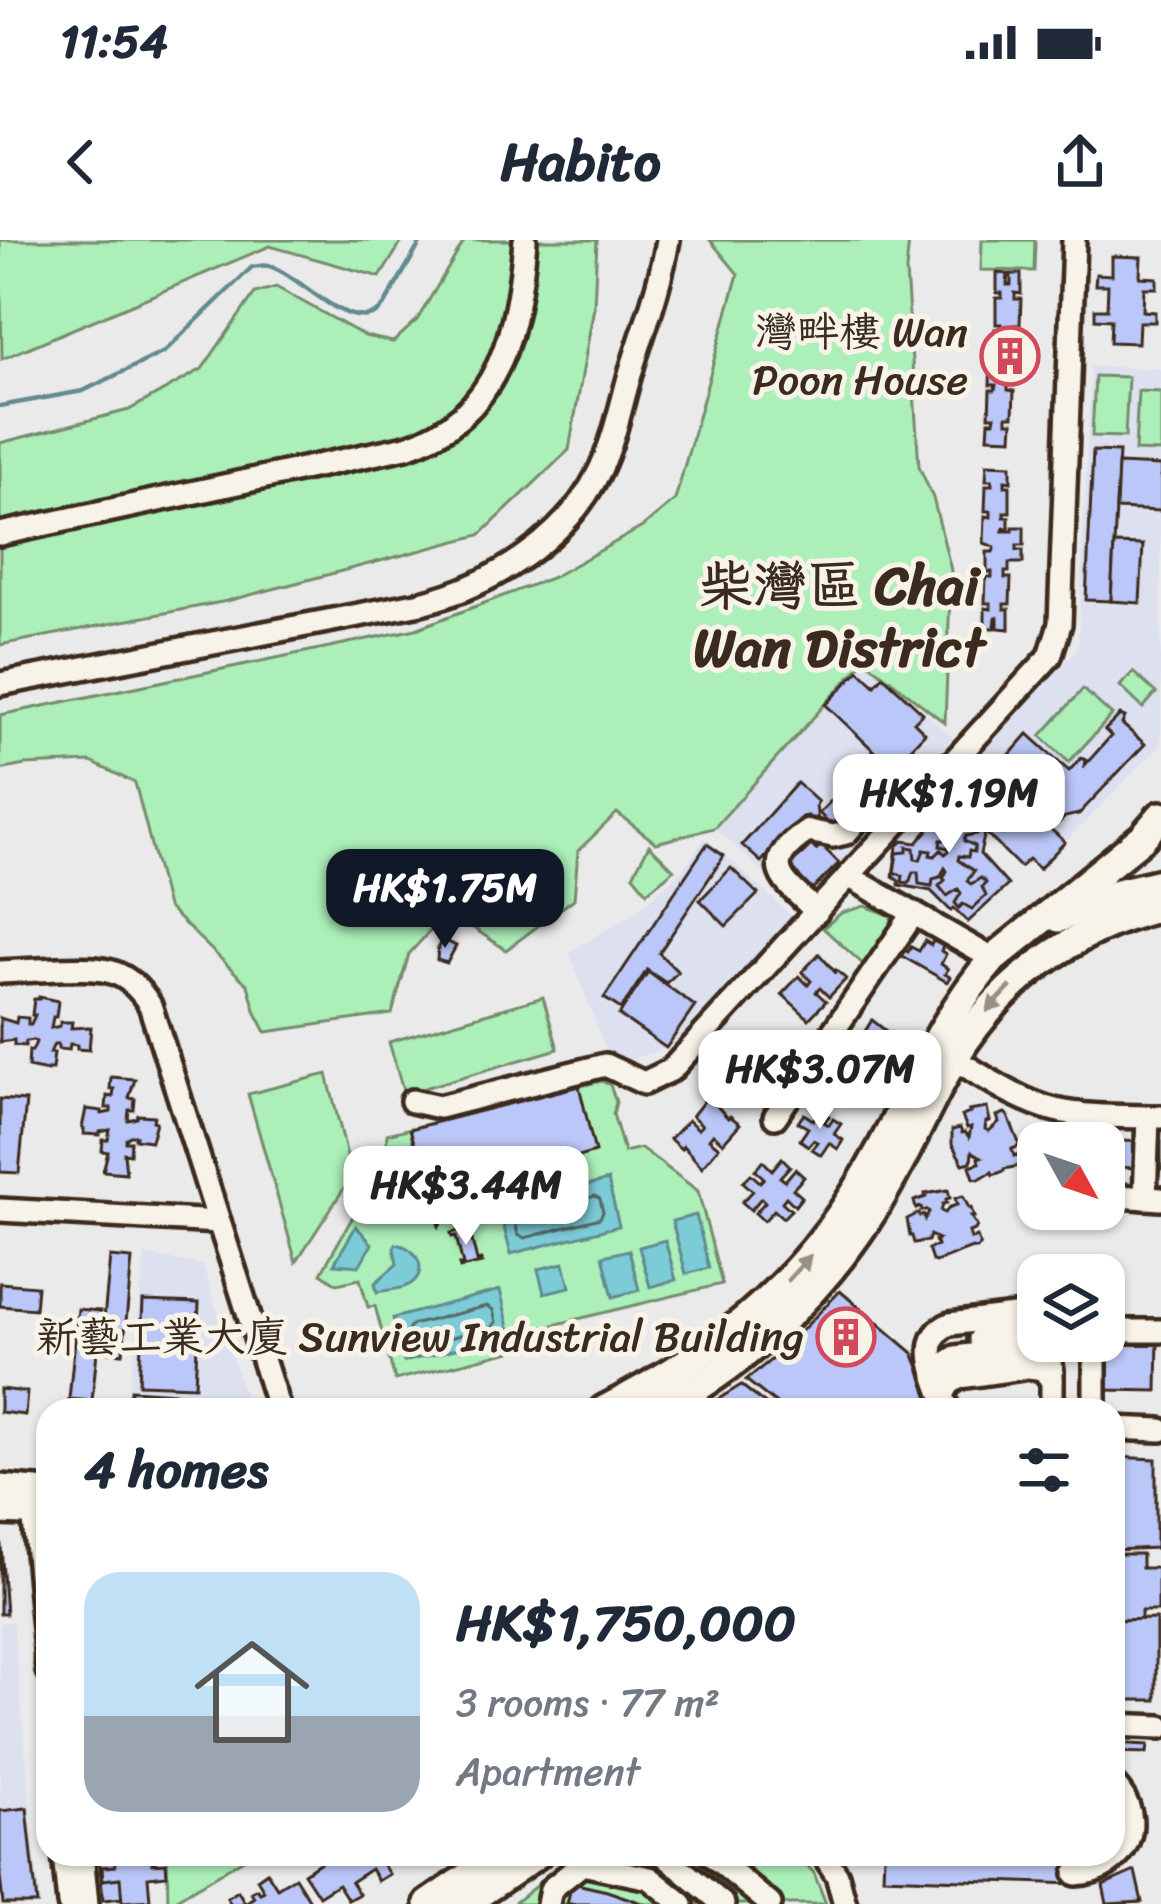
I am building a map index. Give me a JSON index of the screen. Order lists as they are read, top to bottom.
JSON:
{
  "districts": ["柴灣區 Chai Wan District"],
  "places": {
    "building": ["灣畔樓 Wan Poon House", "新藝工業大廈 Sunview Industrial Building"]
  },
  "north": "bottom right",
  "page": {
    "status": "11:54",
    "header": "Habito",
    "price": [
      "HK$1.19M",
      "HK$1.75M",
      "HK$3.07M",
      "HK$3.44M"
    ],
    "heading": "4 homes",
    "list": [
      {
        "name": "HK$1,750,000",
        "note": "3 rooms · 77 m² · Apartment"
      }
    ]
  }
}
